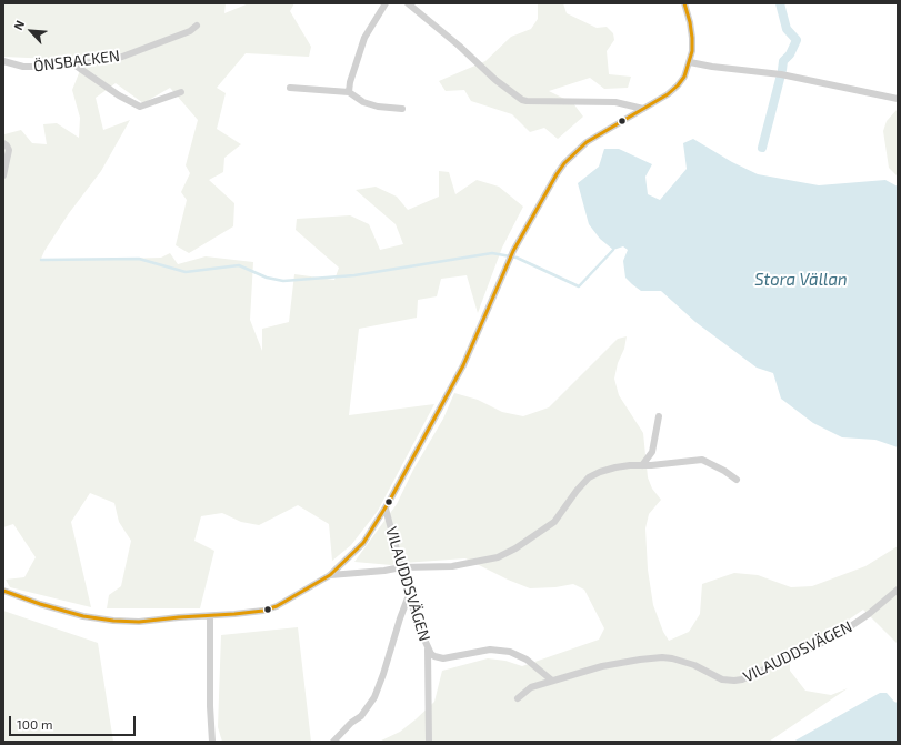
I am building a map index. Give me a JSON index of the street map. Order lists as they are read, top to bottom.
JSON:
{
  "streets": {
    "street": ["ÖNSBACKEN", "VILAUDDSVÄGEN"]
  },
  "water": ["Stora Vällan"],
  "scale_bar": "100 m",
  "north": "top left"
}
